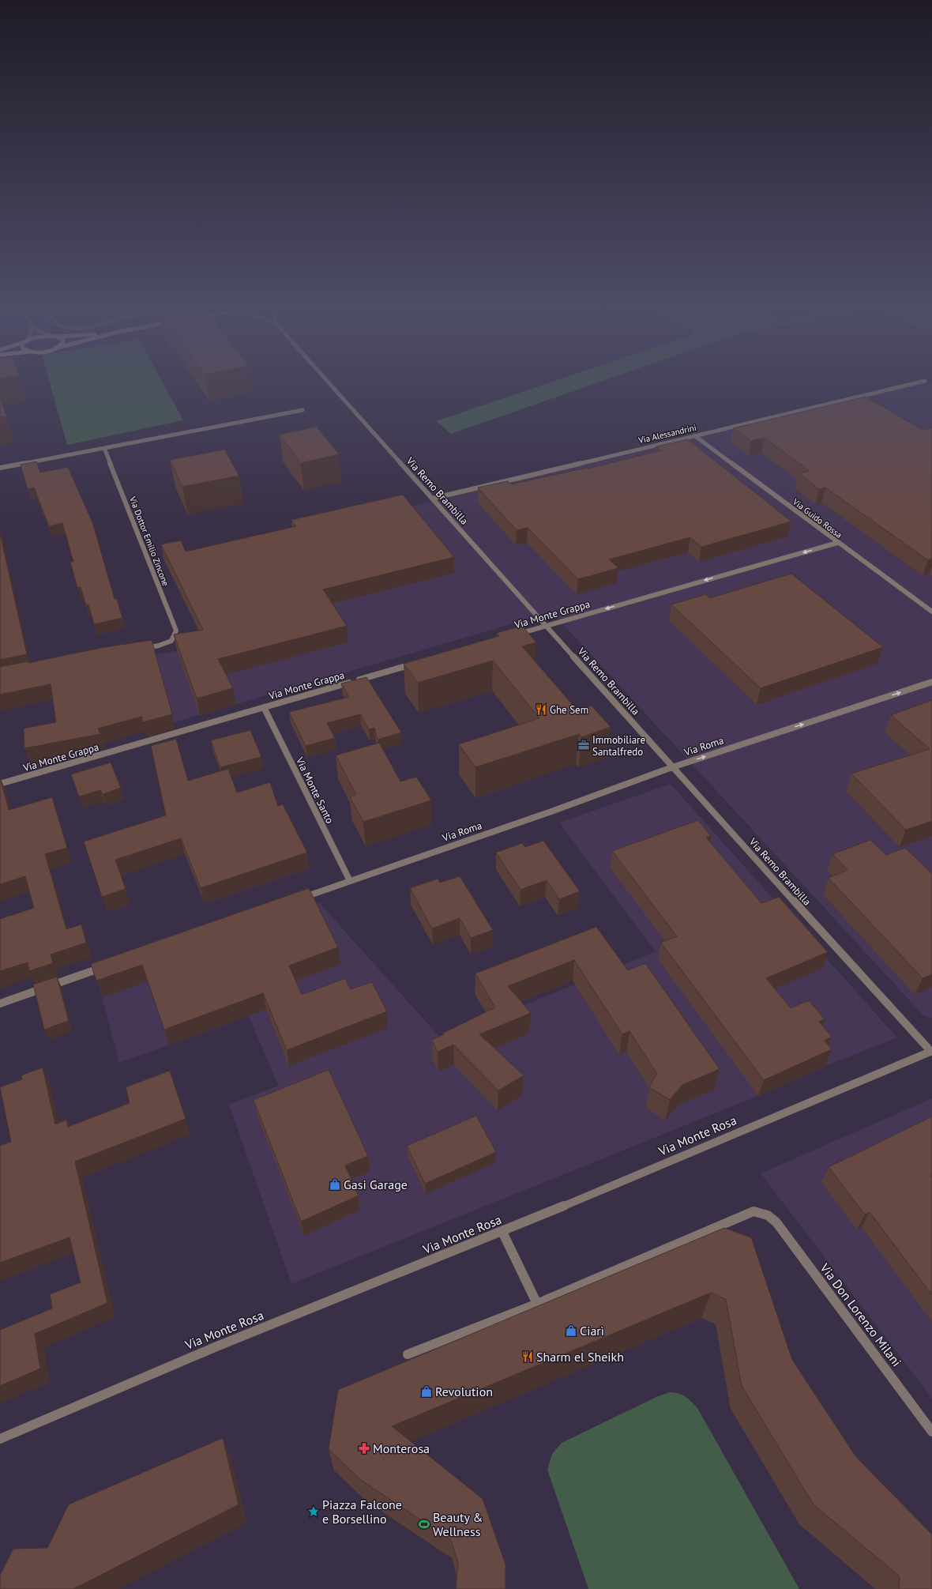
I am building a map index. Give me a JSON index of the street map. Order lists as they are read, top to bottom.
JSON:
{
  "streets": {
    "street": [
      "Via Alessandrini",
      "Via Remo Brambilla",
      "Via Guido Rossa",
      "Via Dottor Emilio Zincone",
      "Via Monte Grappa",
      "Via Roma",
      "Via Monte Santo",
      "Via Monte Rosa",
      "Via Don Lorenzo Milani"
    ]
  },
  "crossings": [
    ["Via Alessandrini", "Via Remo Brambilla"],
    ["Via Alessandrini", "Via Guido Rossa"],
    ["Via Remo Brambilla", "Via Monte Grappa"],
    ["Via Remo Brambilla", "Via Roma"],
    ["Via Remo Brambilla", "Via Monte Rosa"],
    ["Via Guido Rossa", "Via Monte Grappa"],
    ["Via Monte Grappa", "Via Monte Santo"],
    ["Via Roma", "Via Monte Santo"]
  ],
  "one_way": ["Via Monte Grappa", "Via Roma"],
  "places": {
    "restaurant": ["Ghe Sem", "Sharm el Sheikh"],
    "office": ["Immobiliare Santalfredo"],
    "shop": ["Gasi Garage", "Ciarì", "Revolution"],
    "pharmacy": ["Monterosa"],
    "place": ["Piazza Falcone e Borsellino"],
    "sports": ["Beauty & Wellness"]
  }
}
